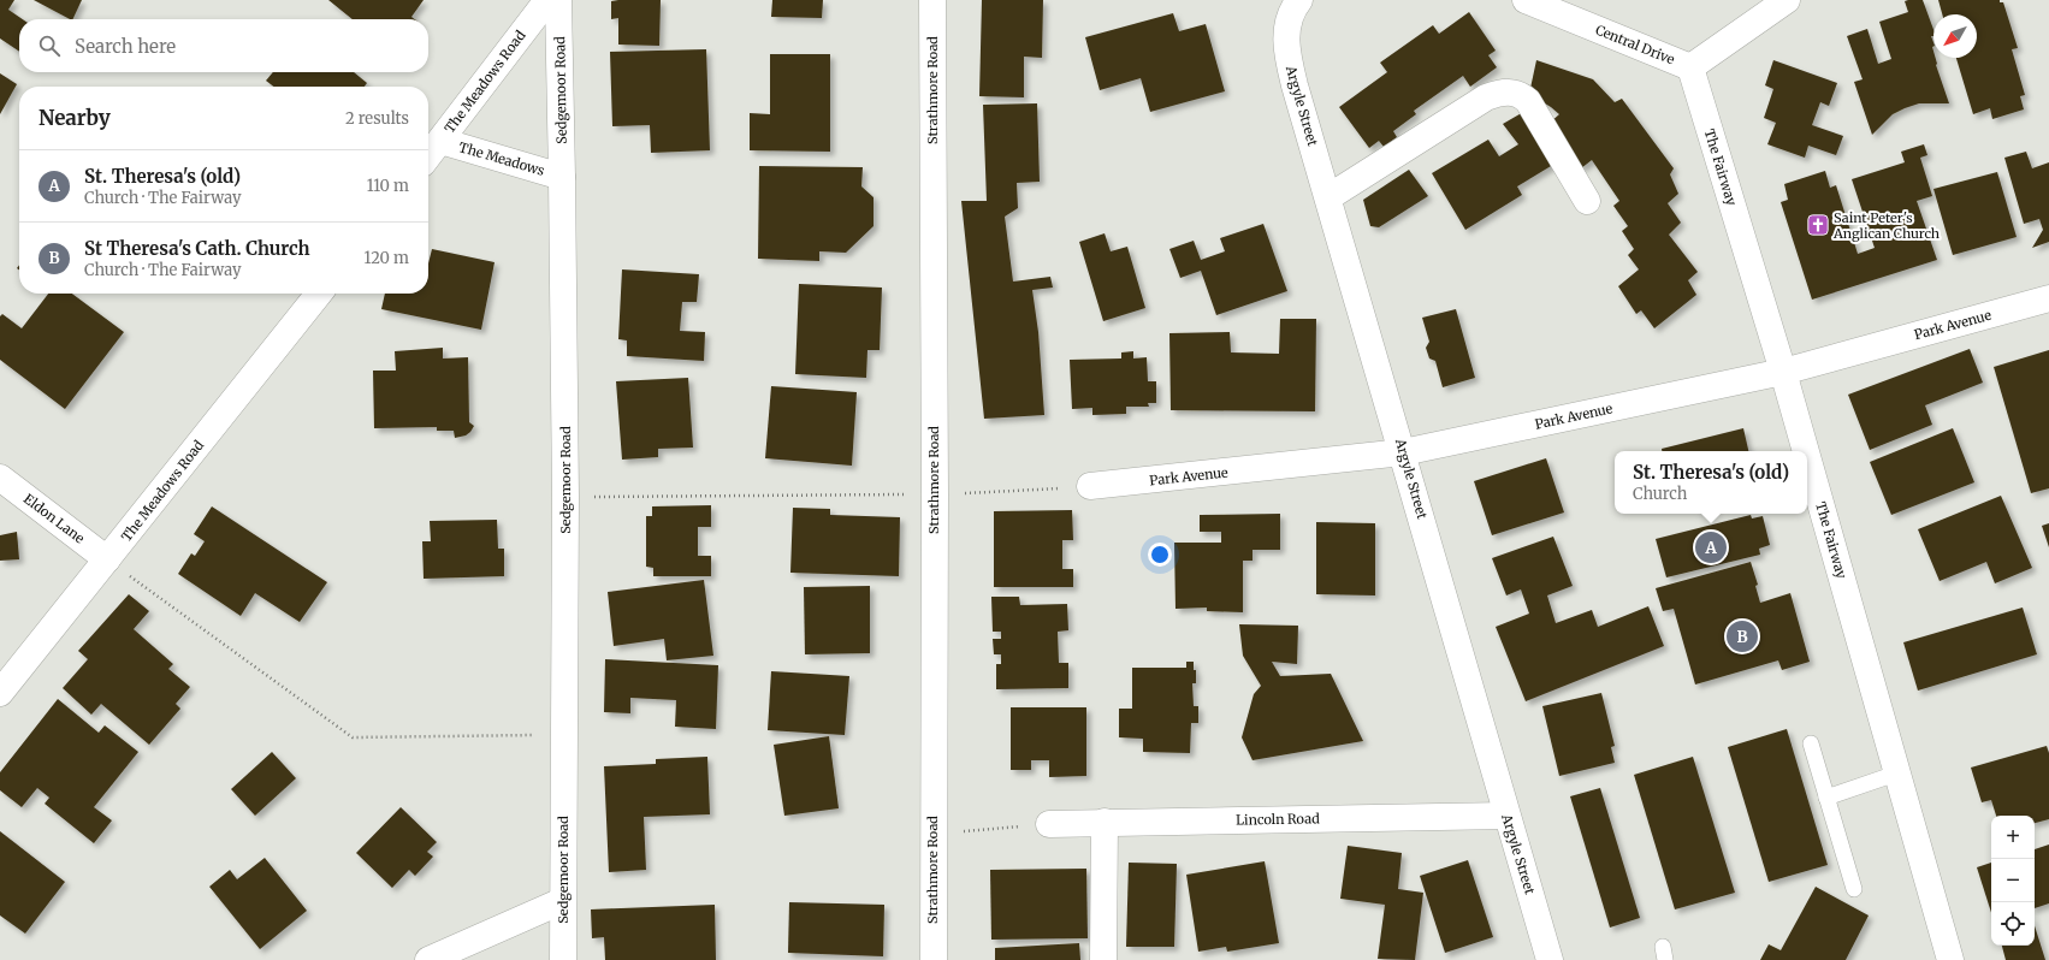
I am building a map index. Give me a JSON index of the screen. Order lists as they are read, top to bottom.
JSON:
{
  "streets": {
    "street": [
      "Central Drive",
      "The Meadows Road",
      "Sedgemoor Road",
      "Strathmore Road",
      "Argyle Street",
      "The Meadows",
      "The Fairway",
      "Park Avenue",
      "Eldon Lane",
      "Lincoln Road"
    ]
  },
  "crossings": [
    ["Central Drive", "The Fairway"],
    ["The Meadows Road", "The Meadows"],
    ["The Meadows Road", "Eldon Lane"],
    ["Sedgemoor Road", "The Meadows"],
    ["Argyle Street", "Park Avenue"],
    ["Argyle Street", "Lincoln Road"],
    ["The Fairway", "Park Avenue"]
  ],
  "places": {
    "church": ["Saint Peter's Anglican Church"]
  },
  "north": "bottom left",
  "page": {
    "search": "Search here",
    "heading": ["Nearby", "2 results"],
    "list": [
      {
        "mark": "A",
        "name": "St. Theresa's (old)",
        "note": "Church · The Fairway",
        "value": "110 m"
      },
      {
        "mark": "B",
        "name": "St Theresa's Cath. Church",
        "note": "Church · The Fairway",
        "value": "120 m"
      }
    ],
    "popup": ["St. Theresa's (old)", "Church"],
    "pins": ["A", "B"],
    "map_buttons": ["+", "−"]
  }
}
